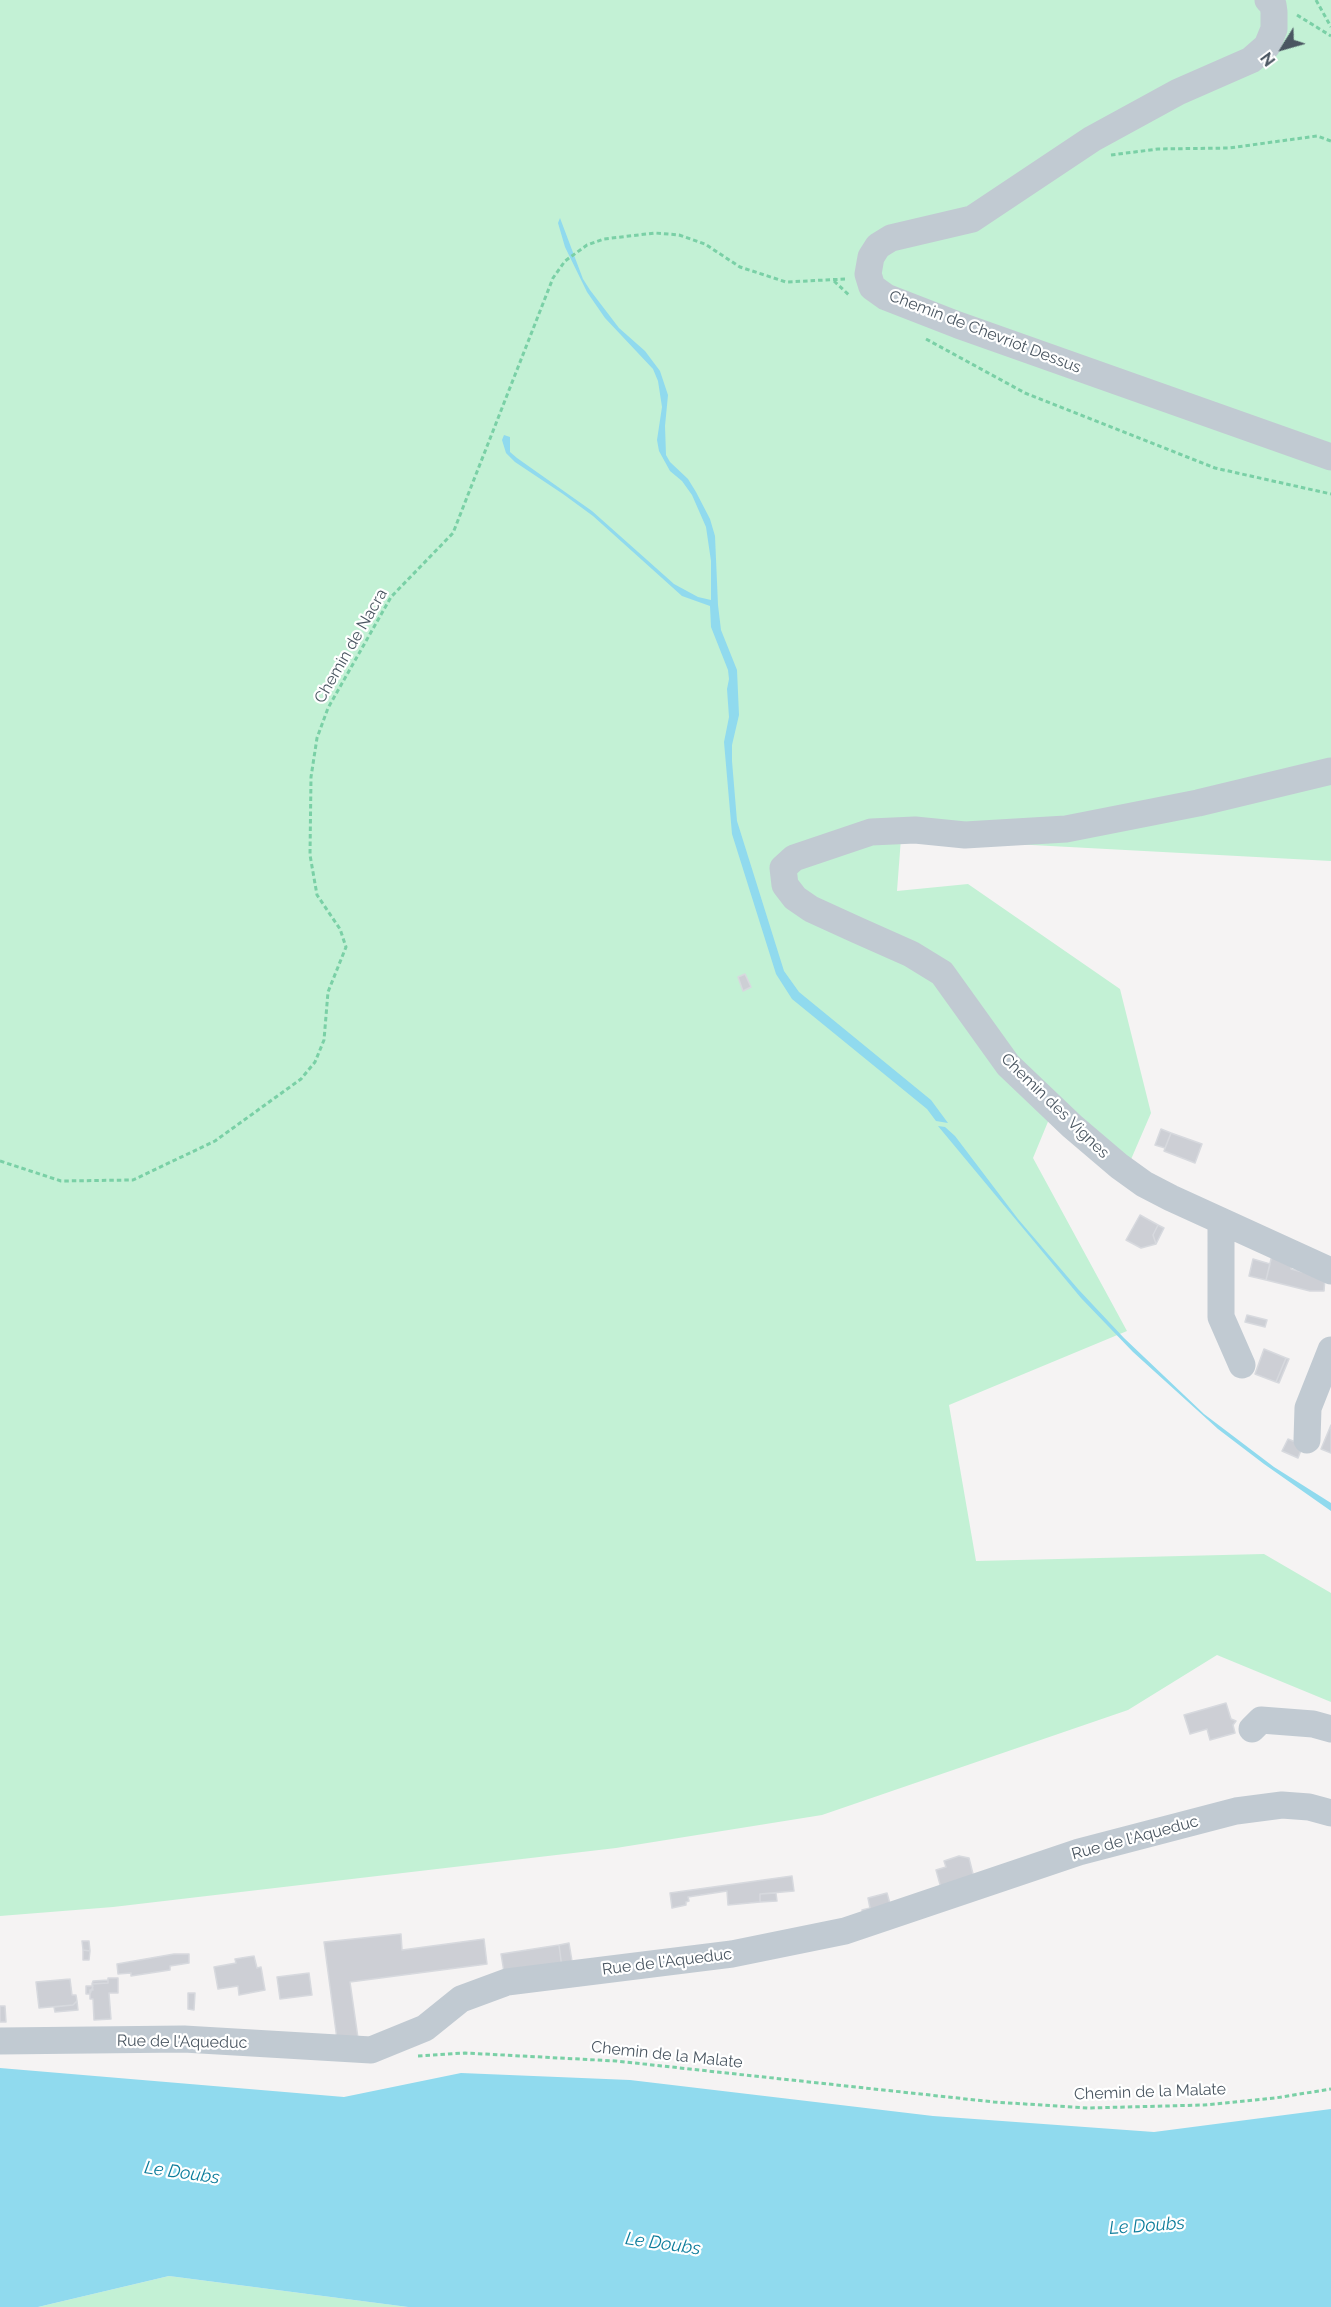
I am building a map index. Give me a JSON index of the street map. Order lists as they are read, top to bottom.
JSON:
{
  "streets": {
    "street": ["Chemin de Chevriot Dessus", "Chemin des Vignes", "Rue de l'Aqueduc"],
    "path": ["Chemin de Nacra", "Chemin de la Malate"]
  },
  "water": ["Le Doubs"],
  "north": "bottom left"
}
